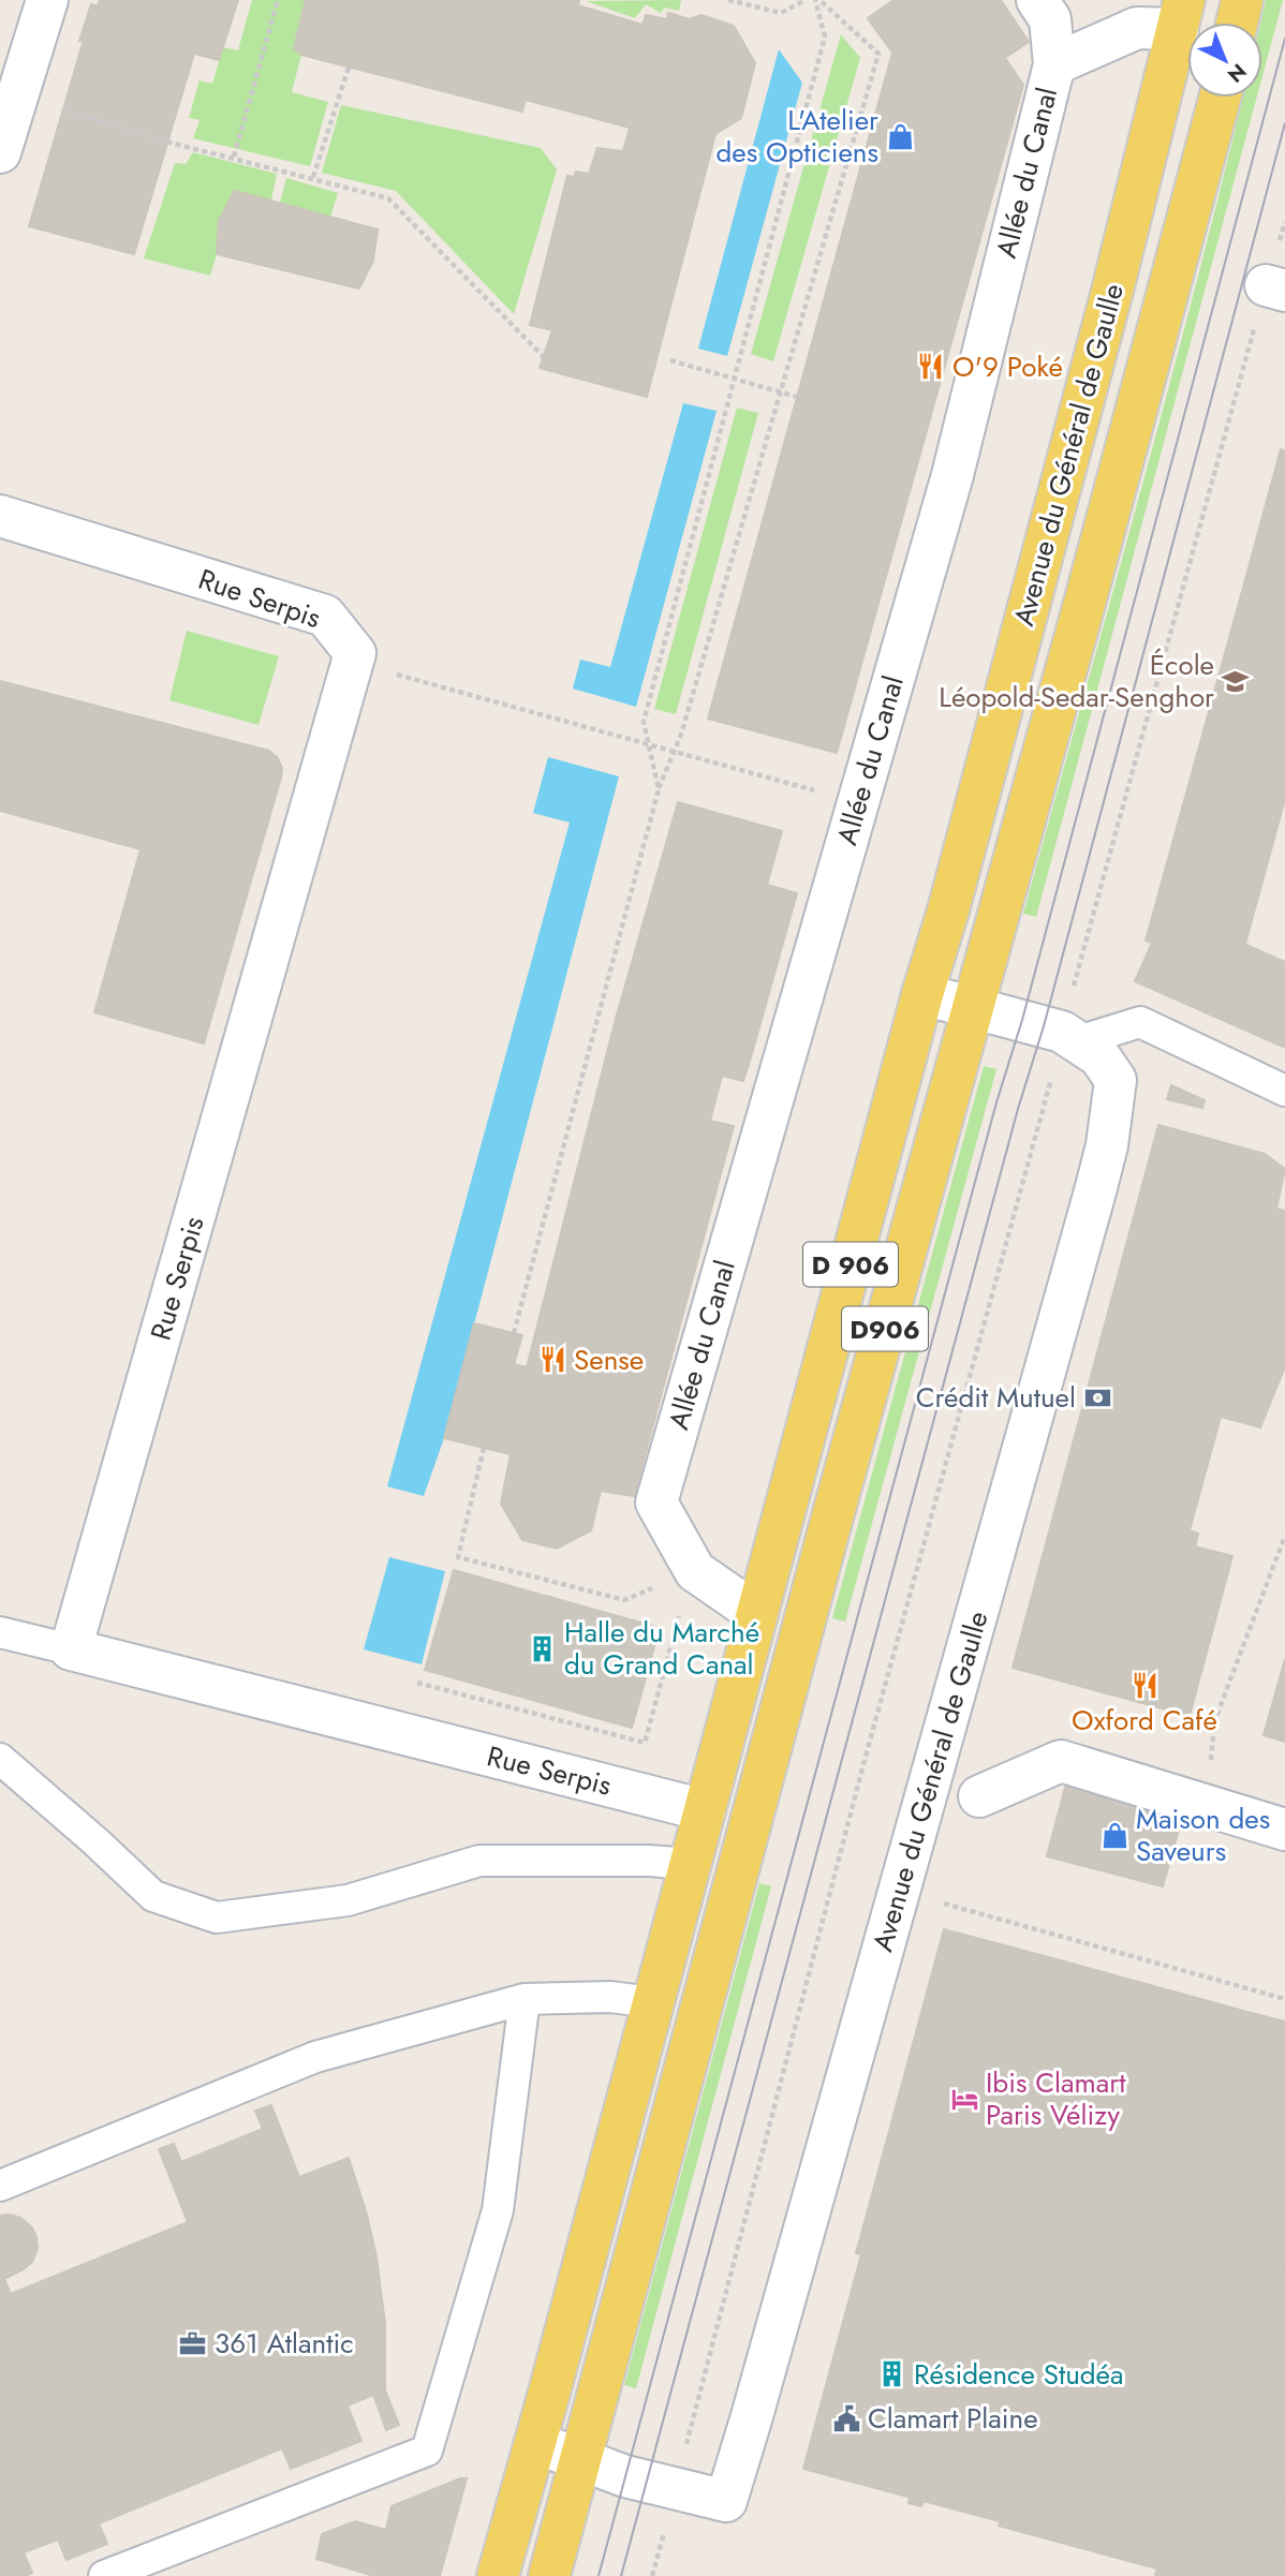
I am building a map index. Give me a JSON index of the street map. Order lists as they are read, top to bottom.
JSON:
{
  "streets": {
    "main road": ["Avenue du Général de Gaulle", "D 906", "D906"],
    "street": ["Allée du Canal", "Rue Serpis"]
  },
  "crossings": [
    ["Allée du Canal", "Avenue du Général de Gaulle"],
    ["Avenue du Général de Gaulle", "Rue Serpis"]
  ],
  "places": {
    "shop": ["L'Atelier des Opticiens", "Maison des Saveurs"],
    "restaurant": ["O'9 Poké", "Sense", "Oxford Café"],
    "school or university": ["École Léopold-Sedar-Senghor"],
    "bank": ["Crédit Mutuel"],
    "building": ["Halle du Marché du Grand Canal", "Résidence Studéa"],
    "hotel": ["Ibis Clamart Paris Vélizy"],
    "office": ["361 Atlantic"],
    "public building": ["Clamart Plaine"]
  },
  "north": "bottom right"
}
